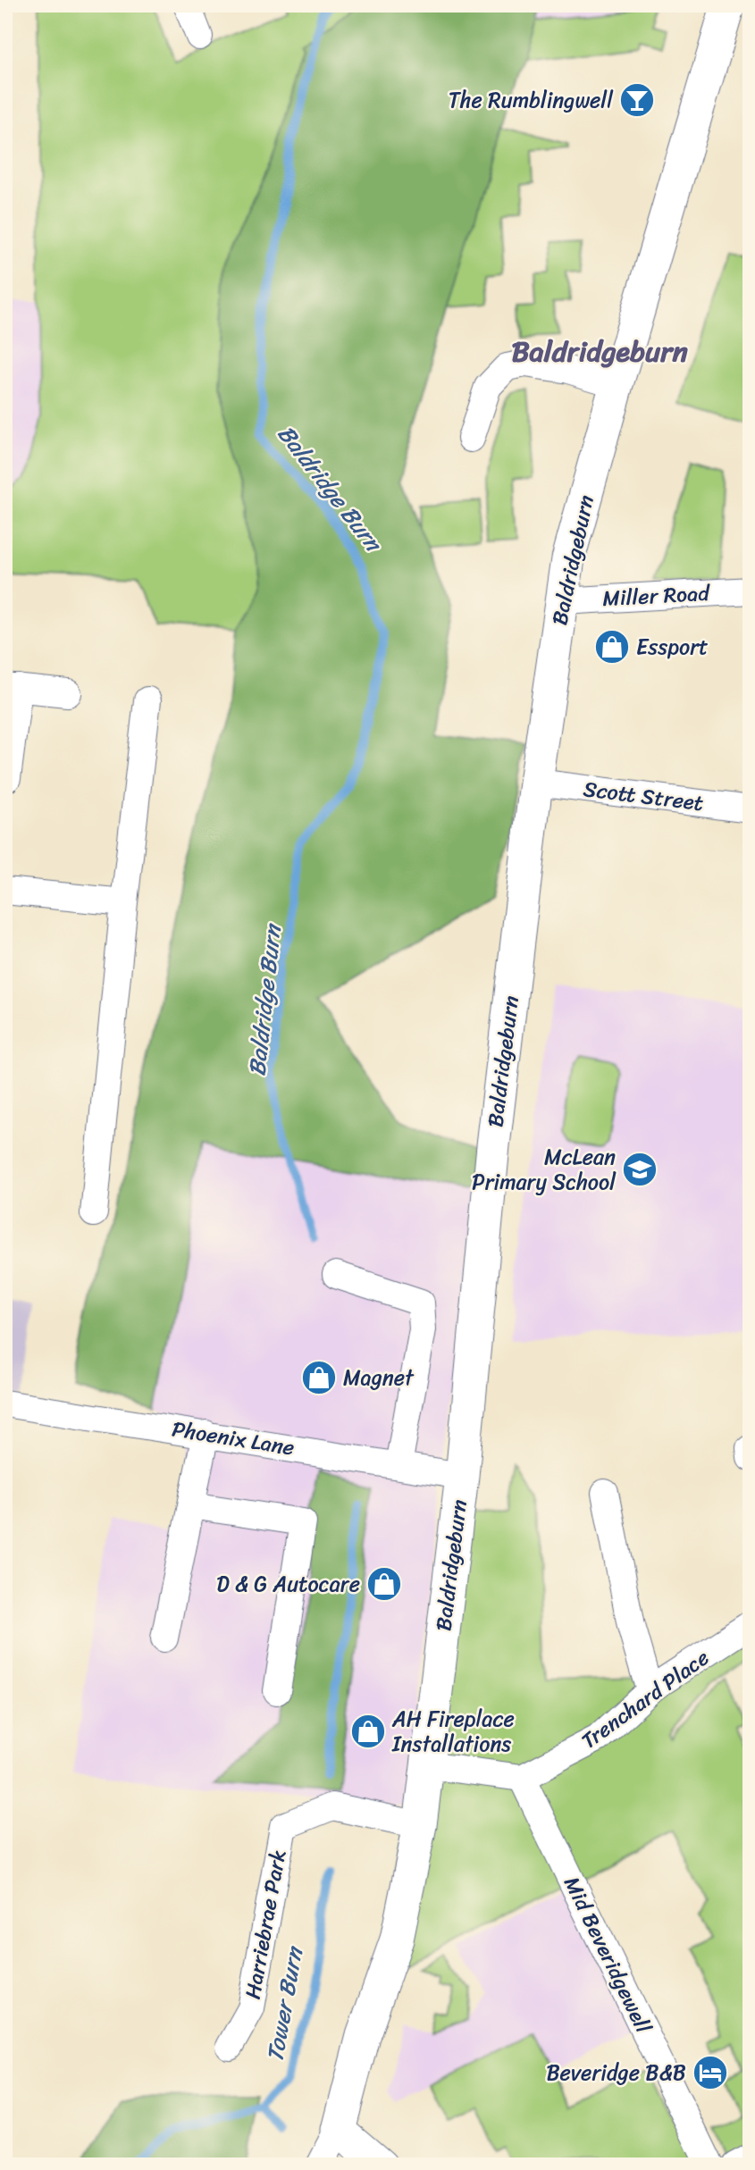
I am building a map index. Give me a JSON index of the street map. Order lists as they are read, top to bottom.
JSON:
{
  "streets": {
    "main road": ["Baldridgeburn"],
    "street": [
      "Miller Road",
      "Scott Street",
      "Phoenix Lane",
      "Trenchard Place",
      "Harriebrae Park",
      "Mid Beveridgewell"
    ]
  },
  "crossings": [
    ["Baldridgeburn", "Miller Road"],
    ["Baldridgeburn", "Scott Street"],
    ["Baldridgeburn", "Phoenix Lane"],
    ["Baldridgeburn", "Harriebrae Park"],
    ["Trenchard Place", "Mid Beveridgewell"]
  ],
  "districts": ["Baldridgeburn"],
  "water": ["Baldridge Burn", "Tower Burn"],
  "places": {
    "bar": ["The Rumblingwell"],
    "shop": [
      "Essport",
      "Magnet",
      "D & G Autocare",
      "AH Fireplace Installations"
    ],
    "school or university": ["McLean Primary School"],
    "hotel": ["Beveridge B&B"]
  }
}
